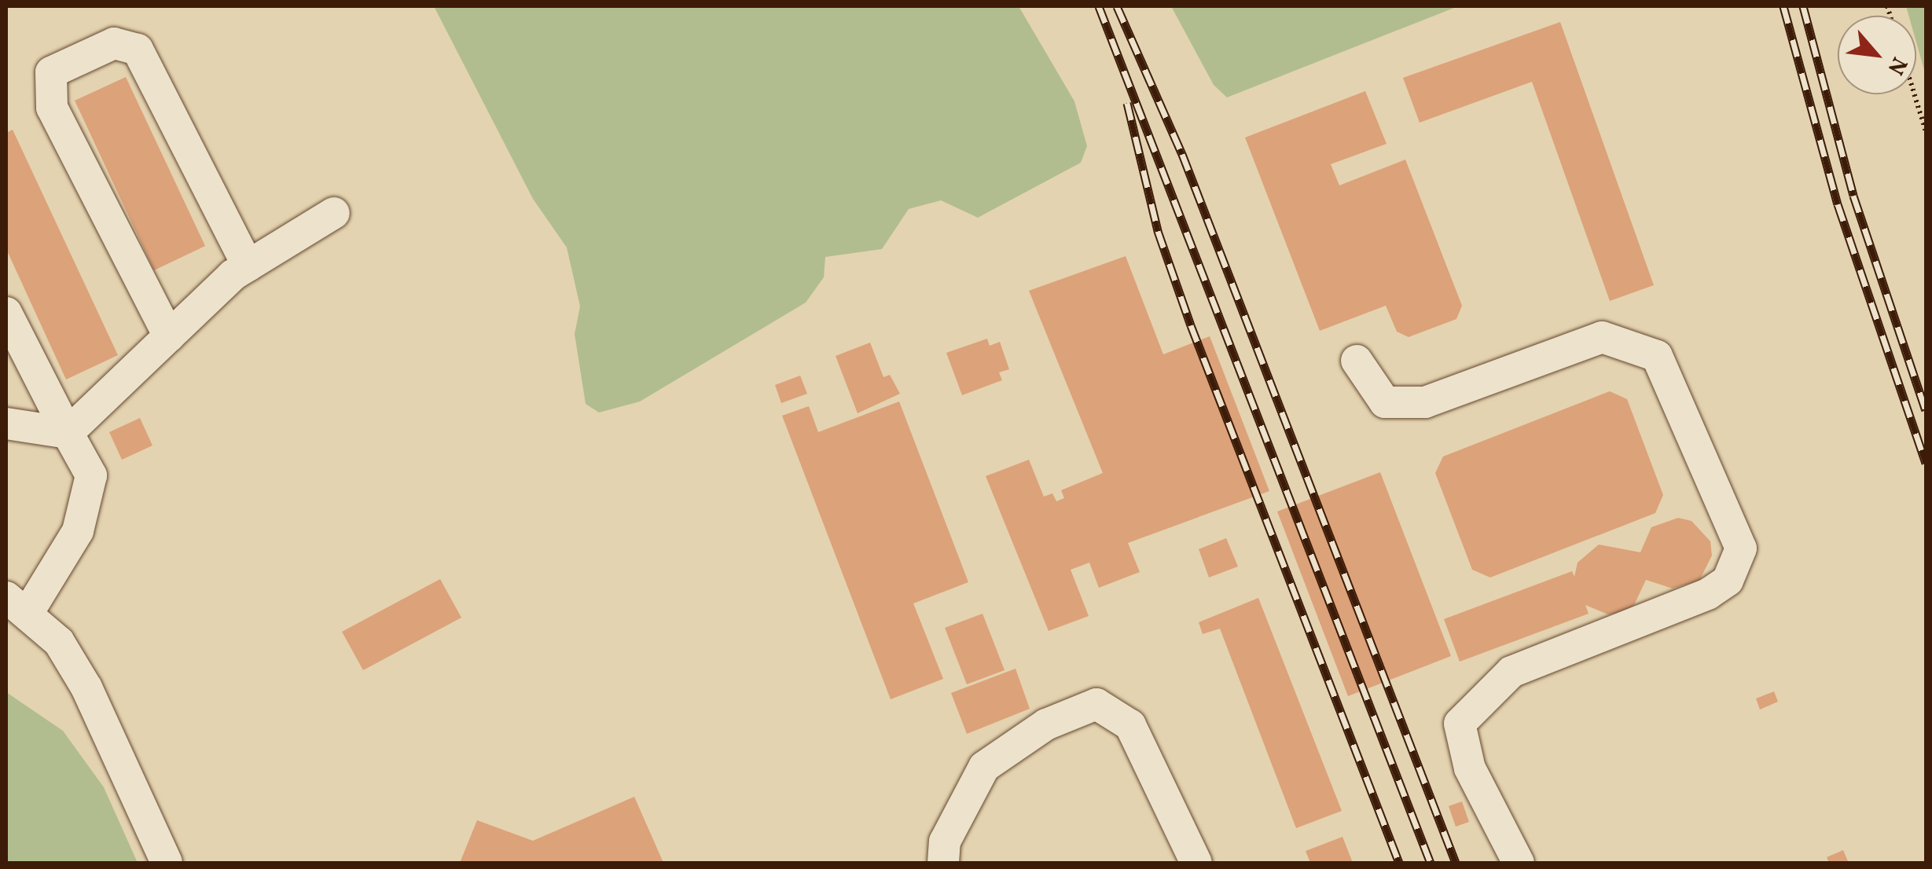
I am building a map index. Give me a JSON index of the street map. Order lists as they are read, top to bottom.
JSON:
{
  "north": "bottom right"
}
